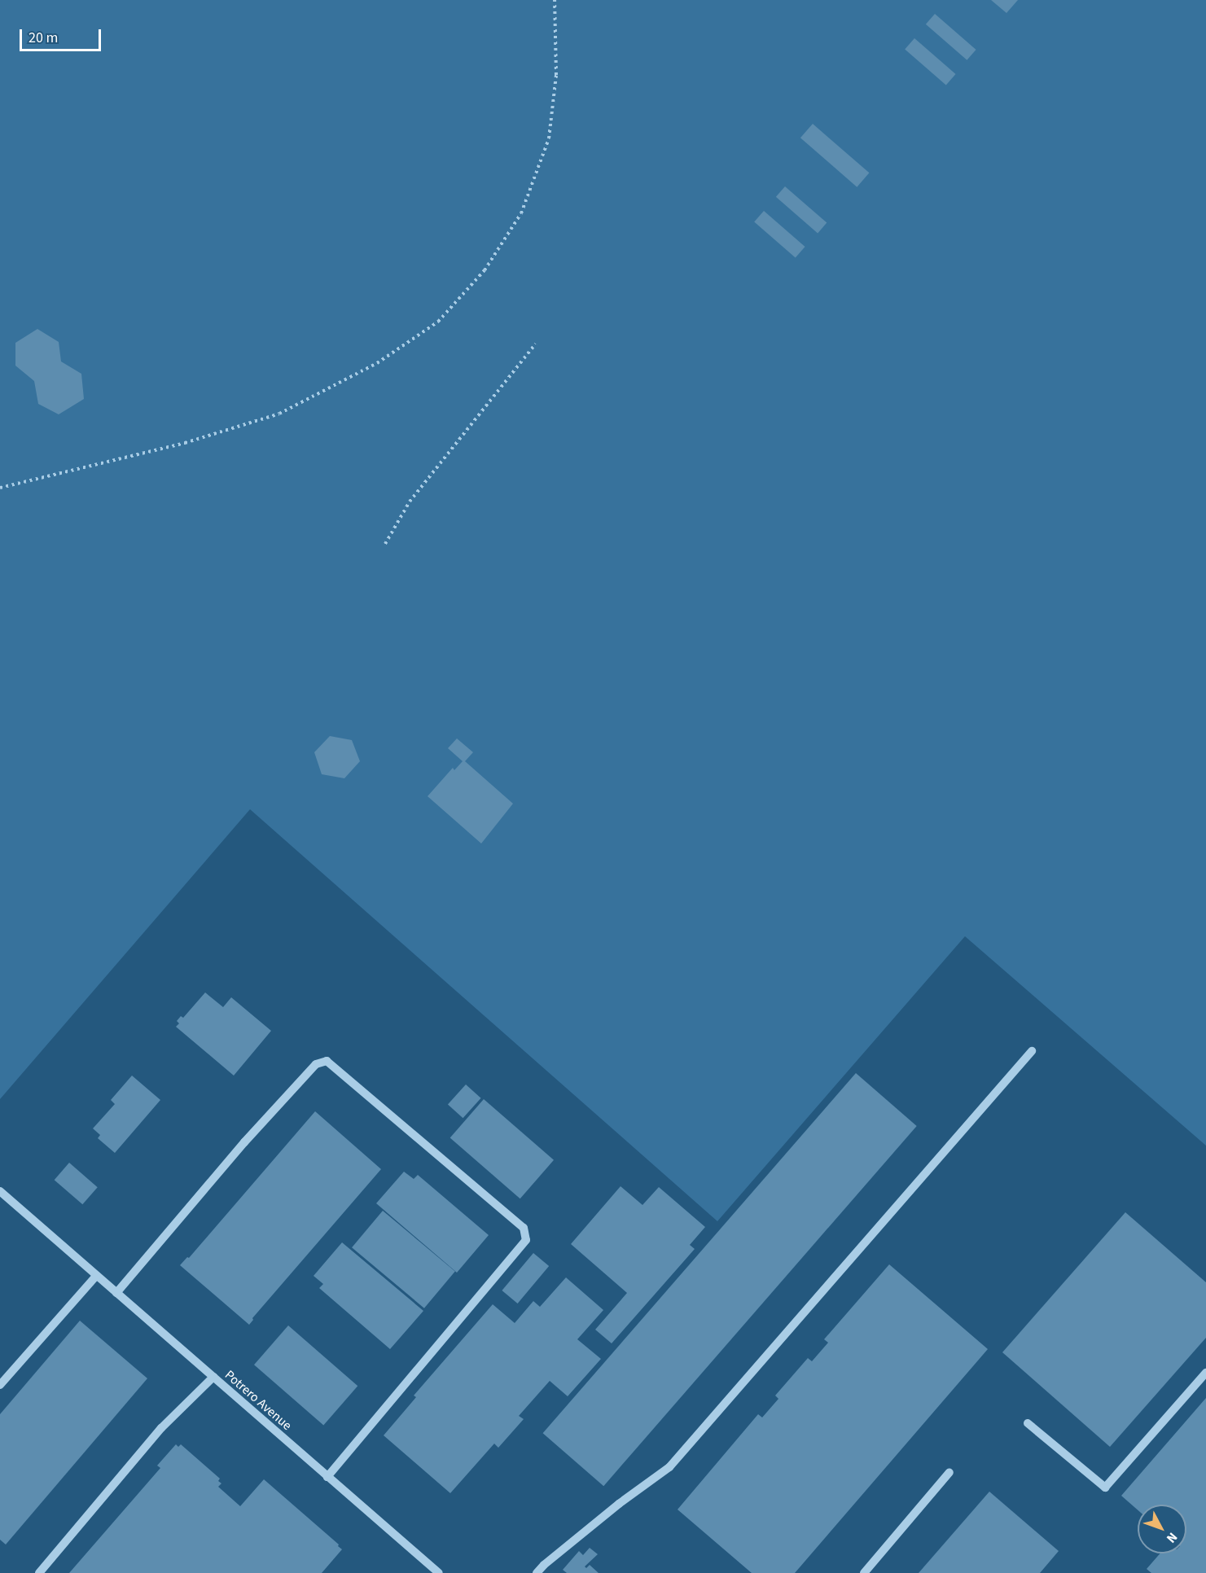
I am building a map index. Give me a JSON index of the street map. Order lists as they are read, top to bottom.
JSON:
{
  "streets": {
    "street": ["Potrero Avenue"]
  },
  "scale_bar": "20 m",
  "north": "bottom right"
}
